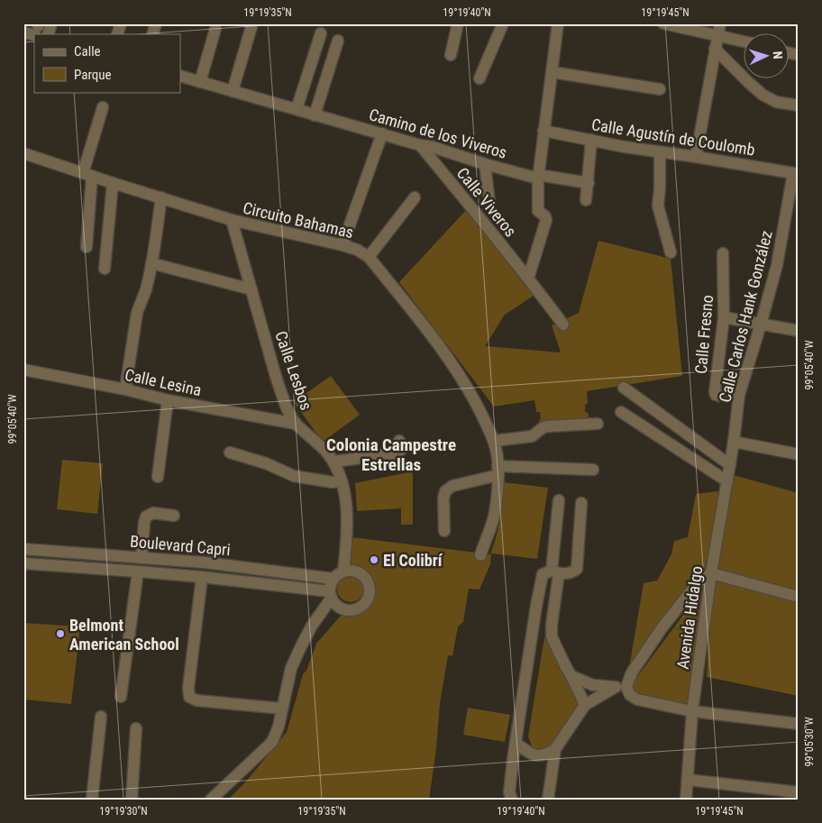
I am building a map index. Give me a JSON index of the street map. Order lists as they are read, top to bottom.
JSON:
{
  "streets": {
    "street": [
      "Camino de los Viveros",
      "Calle Agustín de Coulomb",
      "Calle Viveros",
      "Circuito Bahamas",
      "Calle Carlos Hank González",
      "Calle Fresno",
      "Calle Lesbos",
      "Calle Lesina",
      "Boulevard Capri",
      "Avenida Hidalgo"
    ]
  },
  "crossings": [
    ["Camino de los Viveros", "Calle Viveros"],
    ["Calle Agustín de Coulomb", "Calle Carlos Hank González"],
    ["Circuito Bahamas", "Calle Lesbos"],
    ["Calle Carlos Hank González", "Calle Fresno"],
    ["Calle Carlos Hank González", "Avenida Hidalgo"],
    ["Calle Lesbos", "Calle Lesina"],
    ["Calle Lesbos", "Boulevard Capri"]
  ],
  "districts": ["Colonia Campestre Estrellas"],
  "places": ["El Colibrí", "Belmont American School"],
  "legend": ["Calle", "Parque"],
  "north": "right",
  "coordinates": [
    "19°19'35\"N",
    "19°19'40\"N",
    "19°19'45\"N",
    "99°05'40\"W",
    "99°05'30\"W",
    "19°19'30\"N"
  ]
}
